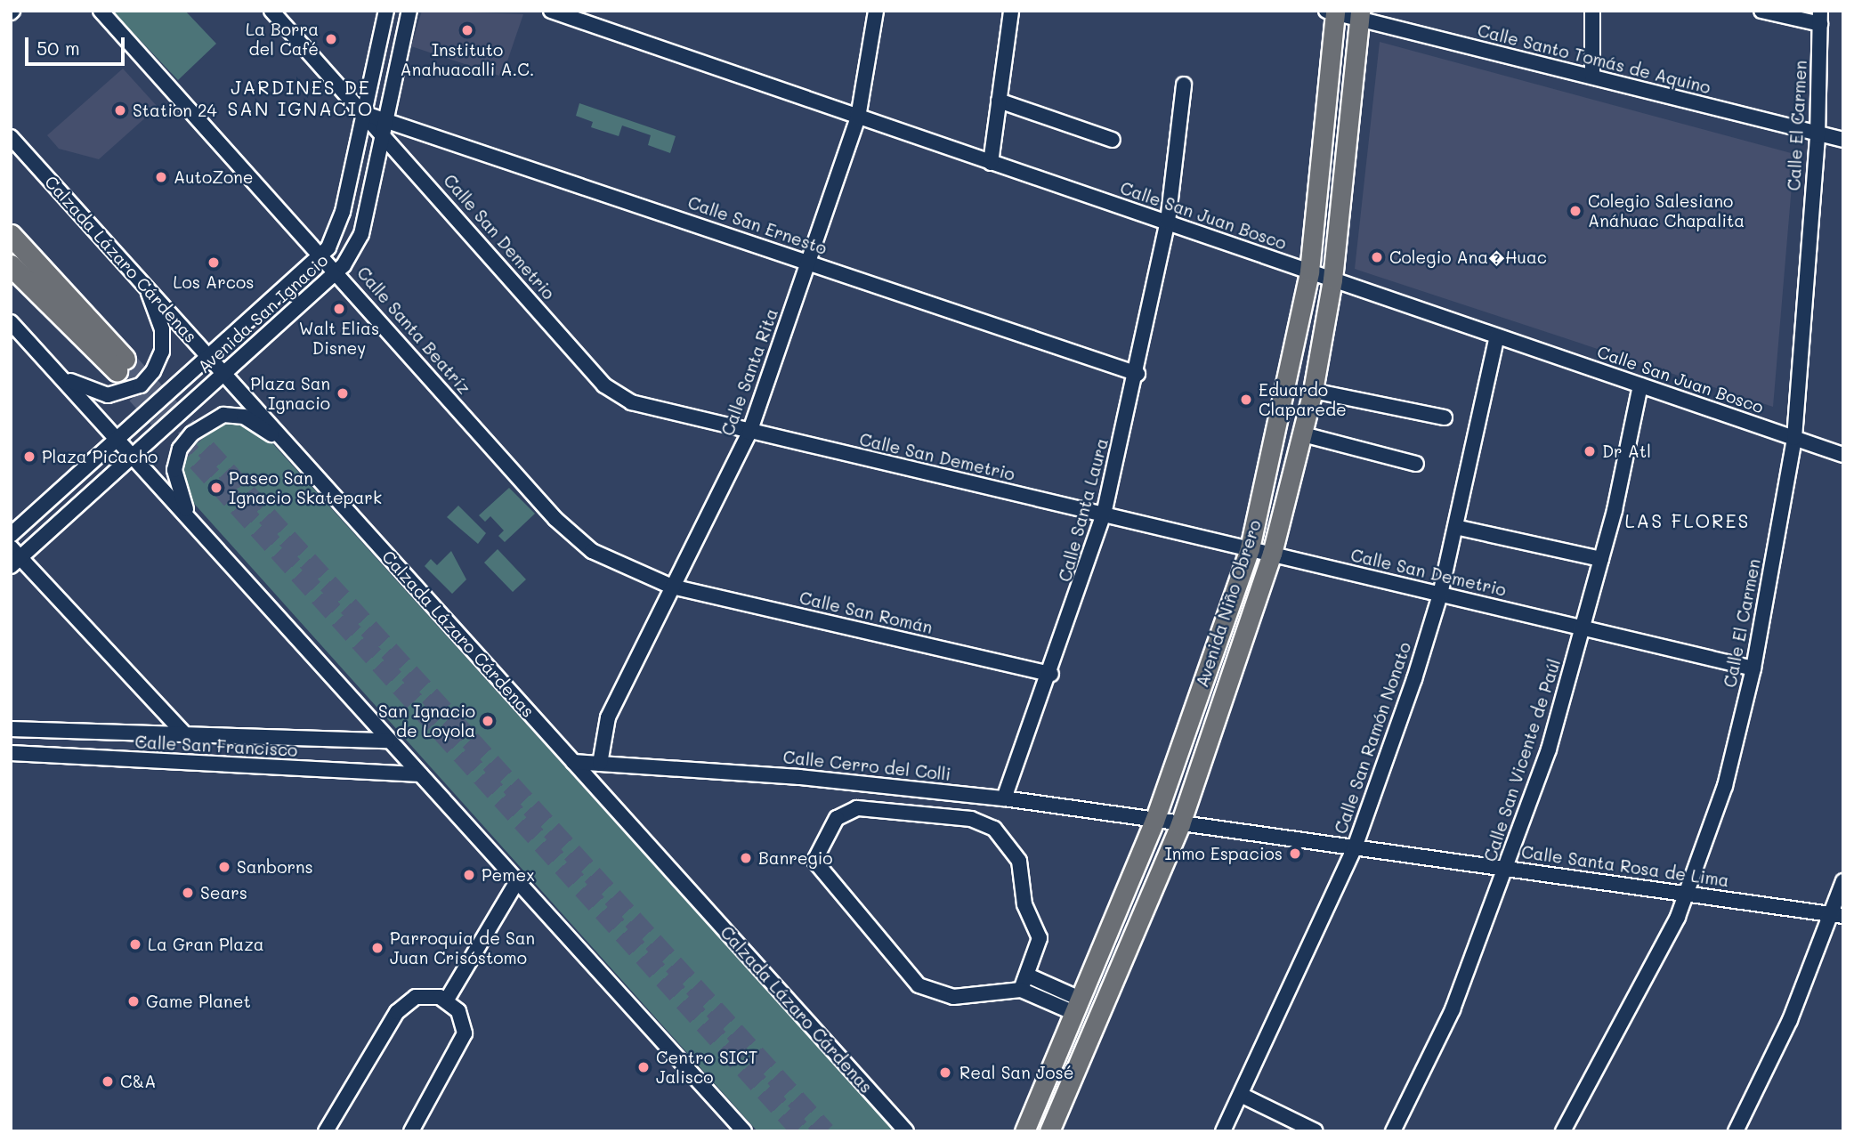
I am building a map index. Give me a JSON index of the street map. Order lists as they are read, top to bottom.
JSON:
{
  "streets": {
    "main road": ["Avenida Niño Obrero"],
    "street": [
      "Calle Santo Tomás de Aquino",
      "Calle El Carmen",
      "Calle San Juan Bosco",
      "Calle San Ernesto",
      "Calle San Demetrio",
      "Calzada Lázaro Cárdenas",
      "Avenida San Ignacio",
      "Calle Santa Beatríz",
      "Calle Santa Rita",
      "Calle Santa Laura",
      "Calle San Román",
      "Calle San Ramón Nonato",
      "Calle San Francisco",
      "Calle San Vicente de Paúl",
      "Calle Cerro del Colli",
      "Calle Santa Rosa de Lima"
    ]
  },
  "crossings": [
    ["Calle Santo Tomás de Aquino", "Calle El Carmen"],
    ["Calle Santo Tomás de Aquino", "Avenida Niño Obrero"],
    ["Calle El Carmen", "Calle San Juan Bosco"],
    ["Calle El Carmen", "Calle San Demetrio"],
    ["Calle El Carmen", "Calle Santa Rosa de Lima"],
    ["Calle San Juan Bosco", "Calle Santa Rita"],
    ["Calle San Juan Bosco", "Calle Santa Laura"],
    ["Calle San Juan Bosco", "Avenida Niño Obrero"],
    ["Calle San Juan Bosco", "Calle San Ramón Nonato"],
    ["Calle San Juan Bosco", "Calle San Vicente de Paúl"],
    ["Calle San Ernesto", "Calle San Demetrio"],
    ["Calle San Ernesto", "Avenida San Ignacio"],
    ["Calle San Ernesto", "Calle Santa Rita"],
    ["Calle San Ernesto", "Calle Santa Laura"],
    ["Calle San Demetrio", "Avenida San Ignacio"],
    ["Calle San Demetrio", "Calle Santa Rita"],
    ["Calle San Demetrio", "Calle Santa Laura"],
    ["Calle San Demetrio", "Avenida Niño Obrero"],
    ["Calle San Demetrio", "Calle San Ramón Nonato"],
    ["Calle San Demetrio", "Calle San Vicente de Paúl"],
    ["Calzada Lázaro Cárdenas", "Avenida San Ignacio"],
    ["Calzada Lázaro Cárdenas", "Calle Cerro del Colli"],
    ["Avenida San Ignacio", "Calle Santa Beatríz"],
    ["Calle Santa Beatríz", "Calle Santa Rita"],
    ["Calle Santa Beatríz", "Calle San Román"],
    ["Calle Santa Rita", "Calle San Román"],
    ["Calle Santa Rita", "Calle Cerro del Colli"],
    ["Calle Santa Laura", "Calle San Román"],
    ["Calle Santa Laura", "Calle Cerro del Colli"],
    ["Avenida Niño Obrero", "Calle Cerro del Colli"],
    ["Avenida Niño Obrero", "Calle Santa Rosa de Lima"],
    ["Calle San Ramón Nonato", "Calle Santa Rosa de Lima"],
    ["Calle San Vicente de Paúl", "Calle Santa Rosa de Lima"],
    ["Calle Cerro del Colli", "Calle Santa Rosa de Lima"]
  ],
  "districts": ["JARDINES DE SAN IGNACIO", "LAS FLORES"],
  "places": [
    "Instituto Anahuacalli A.C.",
    "La Borra del Café",
    "Station 24",
    "AutoZone",
    "Colegio Salesiano Anáhuac Chapalita",
    "Colegio Ana�Huac",
    "Los Arcos",
    "Walt Elias Disney",
    "Plaza San Ignacio",
    "Eduardo Claparede",
    "Dr Atl",
    "Plaza Picacho",
    "Paseo San Ignacio Skatepark",
    "San Ignacio de Loyola",
    "Inmo Espacios",
    "Banregio",
    "Sanborns",
    "Pemex",
    "Sears",
    "La Gran Plaza",
    "Parroquia de San Juan Crisóstomo",
    "Game Planet",
    "Centro SICT Jalisco",
    "Real San José",
    "C&A"
  ],
  "scale_bar": "50 m"
}
